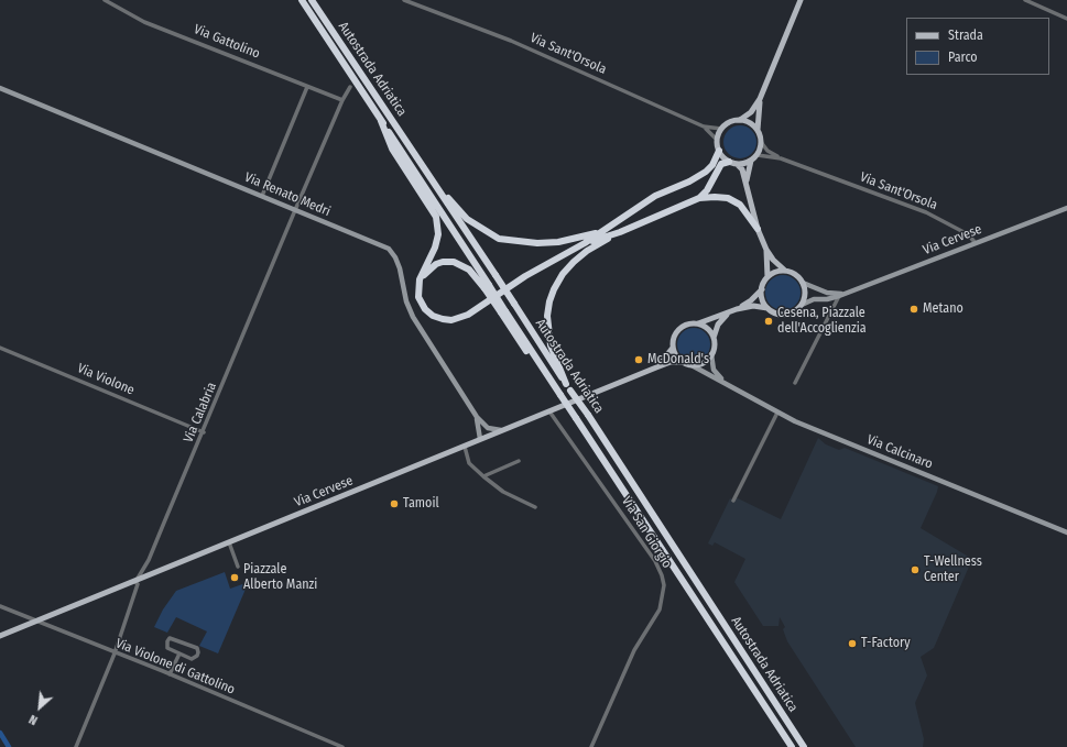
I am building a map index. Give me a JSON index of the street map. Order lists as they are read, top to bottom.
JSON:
{
  "streets": {
    "highway": ["Autostrada Adriatica"],
    "main road": ["Via Renato Medri", "Via Cervese", "Via Calcinaro"],
    "street": [
      "Via Gattolino",
      "Via Sant'Orsola",
      "Via Violone",
      "Via Calabria",
      "Via San Giorgio",
      "Via Violone di Gattolino"
    ]
  },
  "crossings": [
    ["Via Gattolino", "Via Calabria"],
    ["Via Sant'Orsola", "Via Cervese"],
    ["Via Renato Medri", "Via Cervese"],
    ["Via Renato Medri", "Via Calabria"],
    ["Via Cervese", "Via Calabria"],
    ["Via Cervese", "Via Calcinaro"],
    ["Via Cervese", "Via San Giorgio"],
    ["Via Cervese", "Via Violone di Gattolino"],
    ["Via Violone", "Via Calabria"],
    ["Via Calabria", "Via Violone di Gattolino"]
  ],
  "places": [
    "Metano",
    "Cesena, Piazzale dell'Accoglienzia",
    "McDonald's",
    "Tamoil",
    "T-Wellness Center",
    "Piazzale Alberto Manzi",
    "T-Factory"
  ],
  "legend": ["Strada", "Parco"],
  "north": "bottom left"
}
